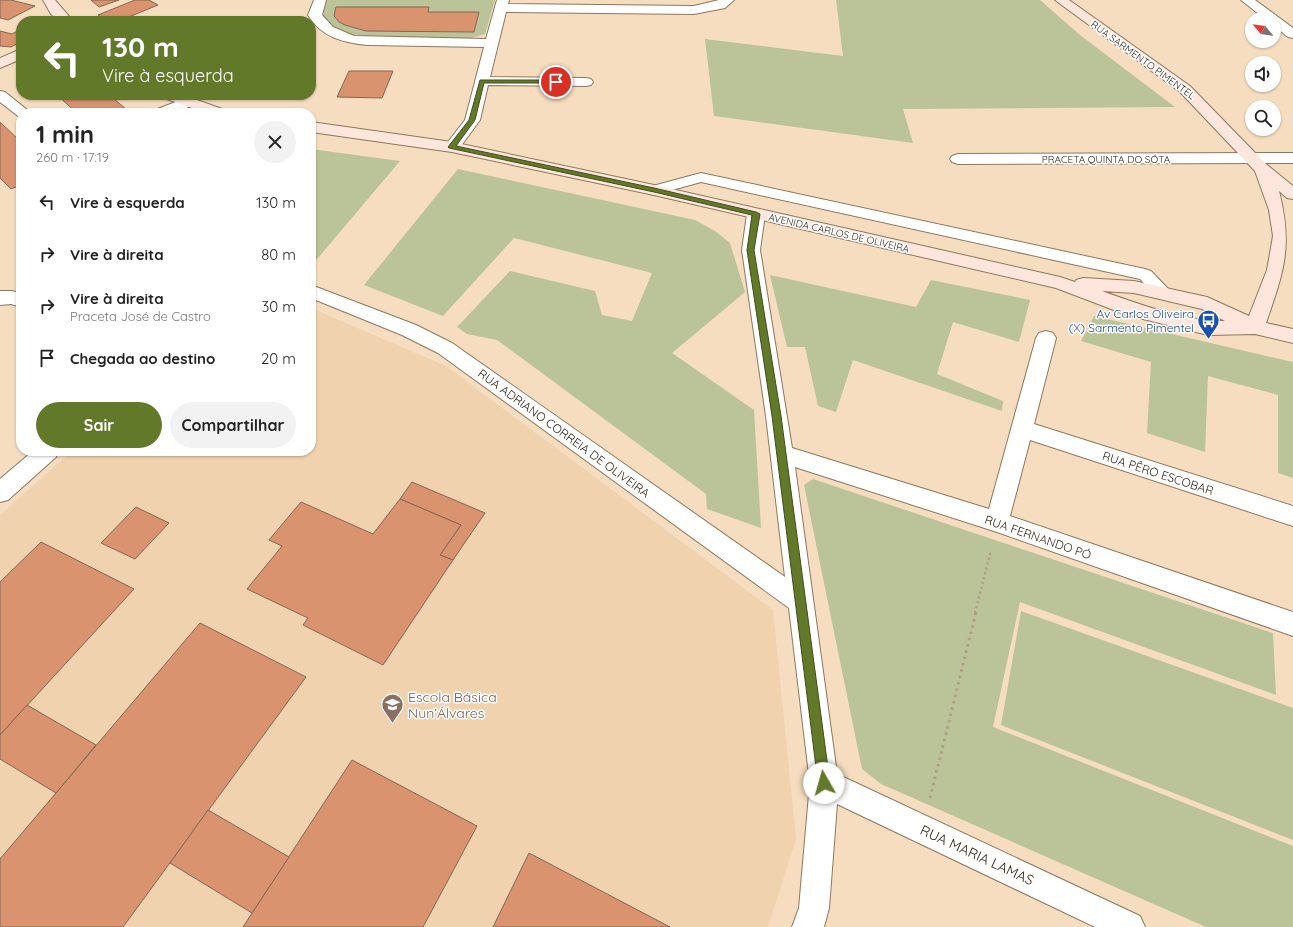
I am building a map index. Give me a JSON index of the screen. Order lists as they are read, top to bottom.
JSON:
{
  "streets": {
    "main road": ["RUA SARMENTO PIMENTEL", "AVENIDA CARLOS DE OLIVEIRA"],
    "street": [
      "PRACETA QUINTA DO SÓTA",
      "RUA ADRIANO CORREIA DE OLIVEIRA",
      "RUA PÊRO ESCOBAR",
      "RUA FERNANDO PÓ",
      "RUA MARIA LAMAS"
    ]
  },
  "crossings": [
    ["RUA SARMENTO PIMENTEL", "PRACETA QUINTA DO SÓTA"]
  ],
  "places": {
    "bus stop": ["Av Carlos Oliveira (X) Sarmento Pimentel"],
    "school or university": ["Escola Básica Nun’Álvares"]
  },
  "north": "top left",
  "page": {
    "turn": ["130 m", "Vire à esquerda"],
    "heading": ["1 min", "260 m · 17:19"],
    "list": [
      {
        "name": "Vire à esquerda",
        "value": "130 m"
      },
      {
        "name": "Vire à direita",
        "value": "80 m"
      },
      {
        "name": "Vire à direita",
        "note": "Praceta José de Castro",
        "value": "30 m"
      },
      {
        "name": "Chegada ao destino",
        "value": "20 m"
      }
    ],
    "buttons": ["Sair", "Compartilhar"]
  }
}
